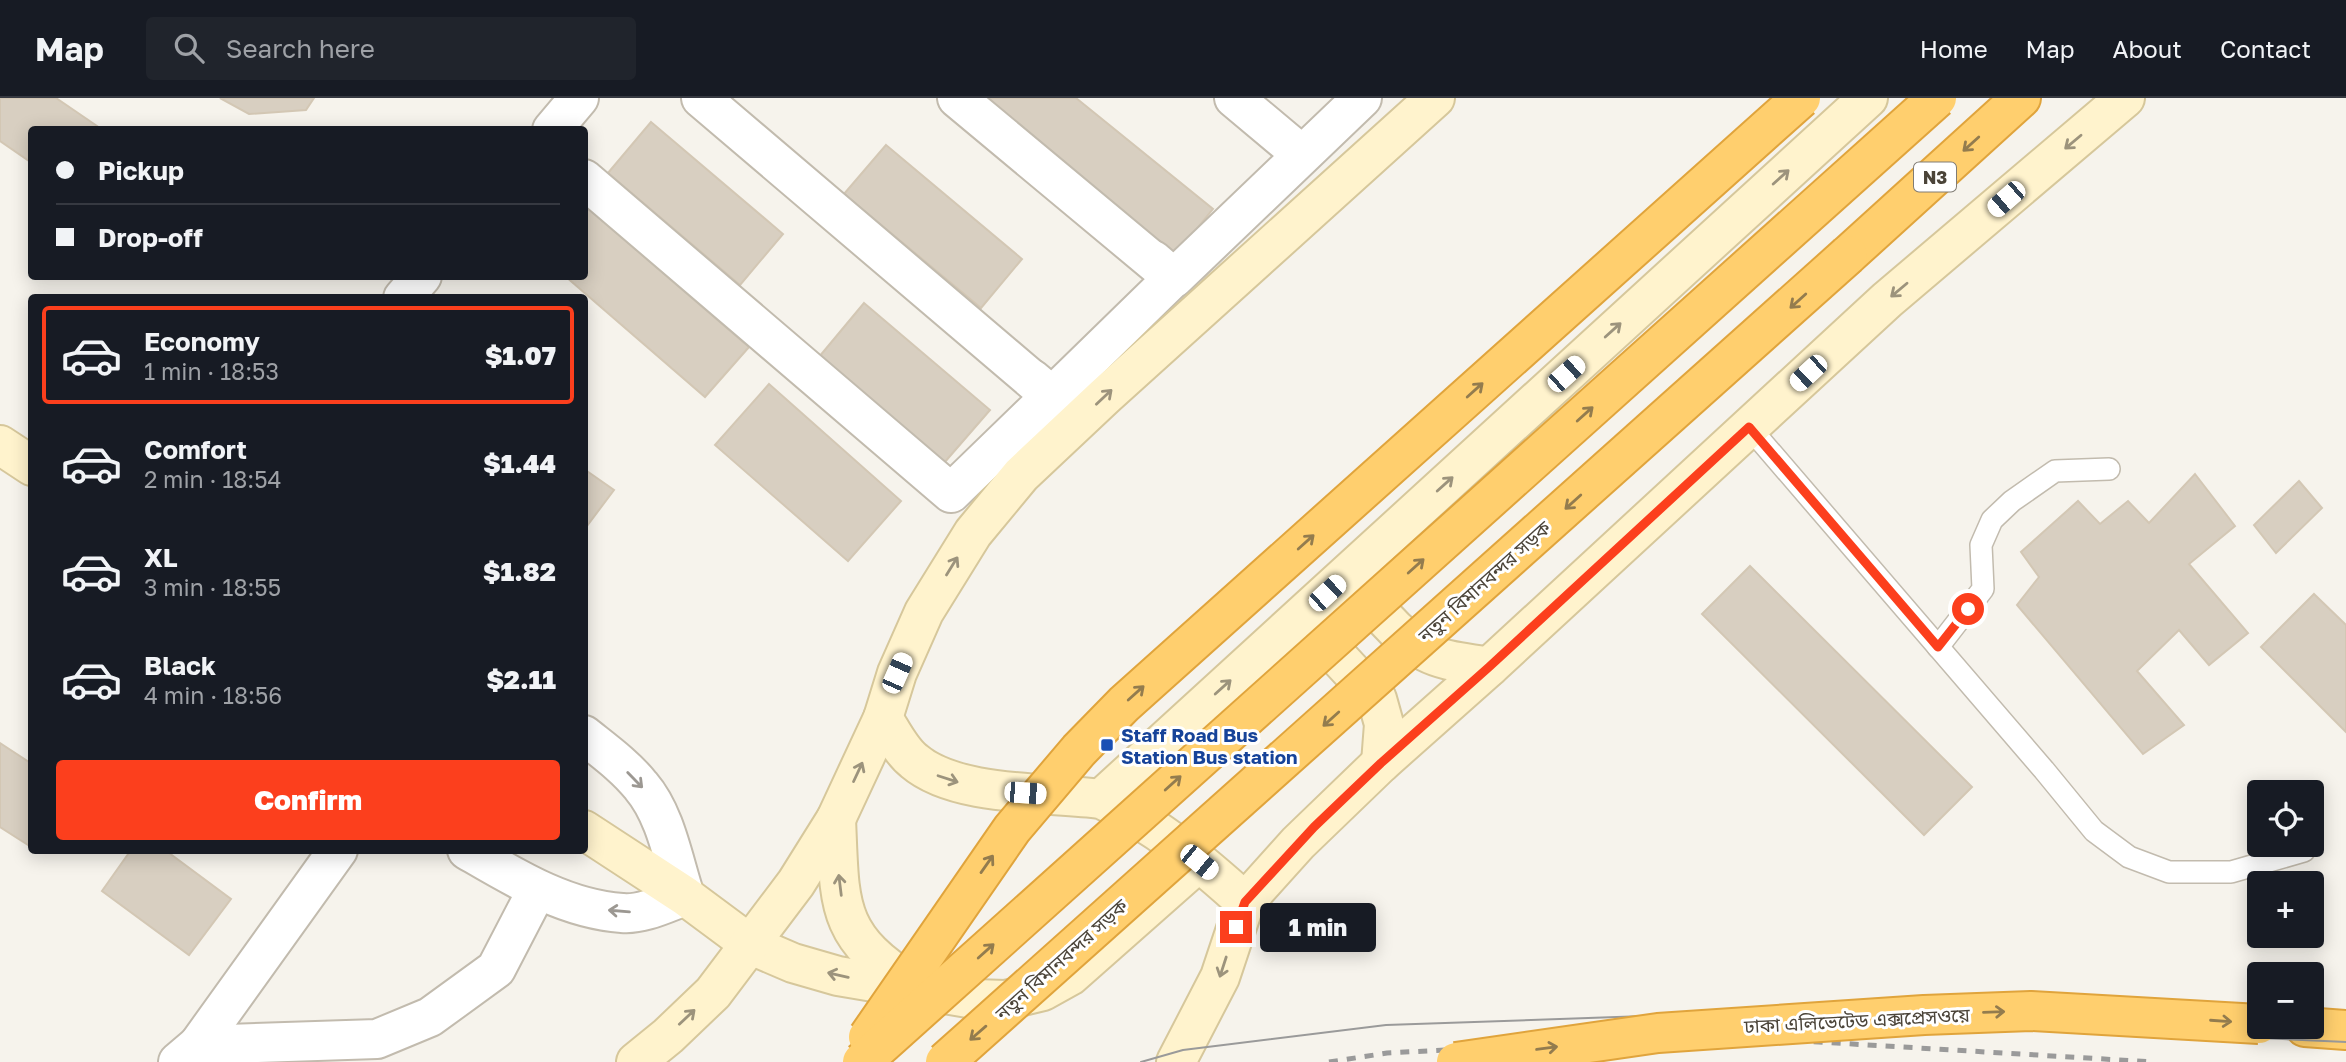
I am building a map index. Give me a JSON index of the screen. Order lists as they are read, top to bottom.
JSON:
{
  "streets": {
    "highway": ["N3", "নতুন বিমানবন্দর সড়ক", "ঢাকা এলিভেটেড এক্সপ্রেসওয়ে"]
  },
  "one_way": ["ঢাকা এলিভেটেড এক্সপ্রেসওয়ে"],
  "places": {
    "transit": ["Staff Road Bus Station Bus station"]
  },
  "page": {
    "header": "Map",
    "search": "Search here",
    "nav": [
      "Home",
      "Map",
      "About",
      "Contact"
    ],
    "banner": ["Pickup", "Drop-off"],
    "list": [
      {
        "name": "Economy",
        "note": "1 min · 18:53",
        "value": "$1.07"
      },
      {
        "name": "Comfort",
        "note": "2 min · 18:54",
        "value": "$1.44"
      },
      {
        "name": "XL",
        "note": "3 min · 18:55",
        "value": "$1.82"
      },
      {
        "name": "Black",
        "note": "4 min · 18:56",
        "value": "$2.11"
      }
    ],
    "buttons": "Confirm",
    "map_buttons": ["+", "−"],
    "bubble": "1 min"
  }
}
